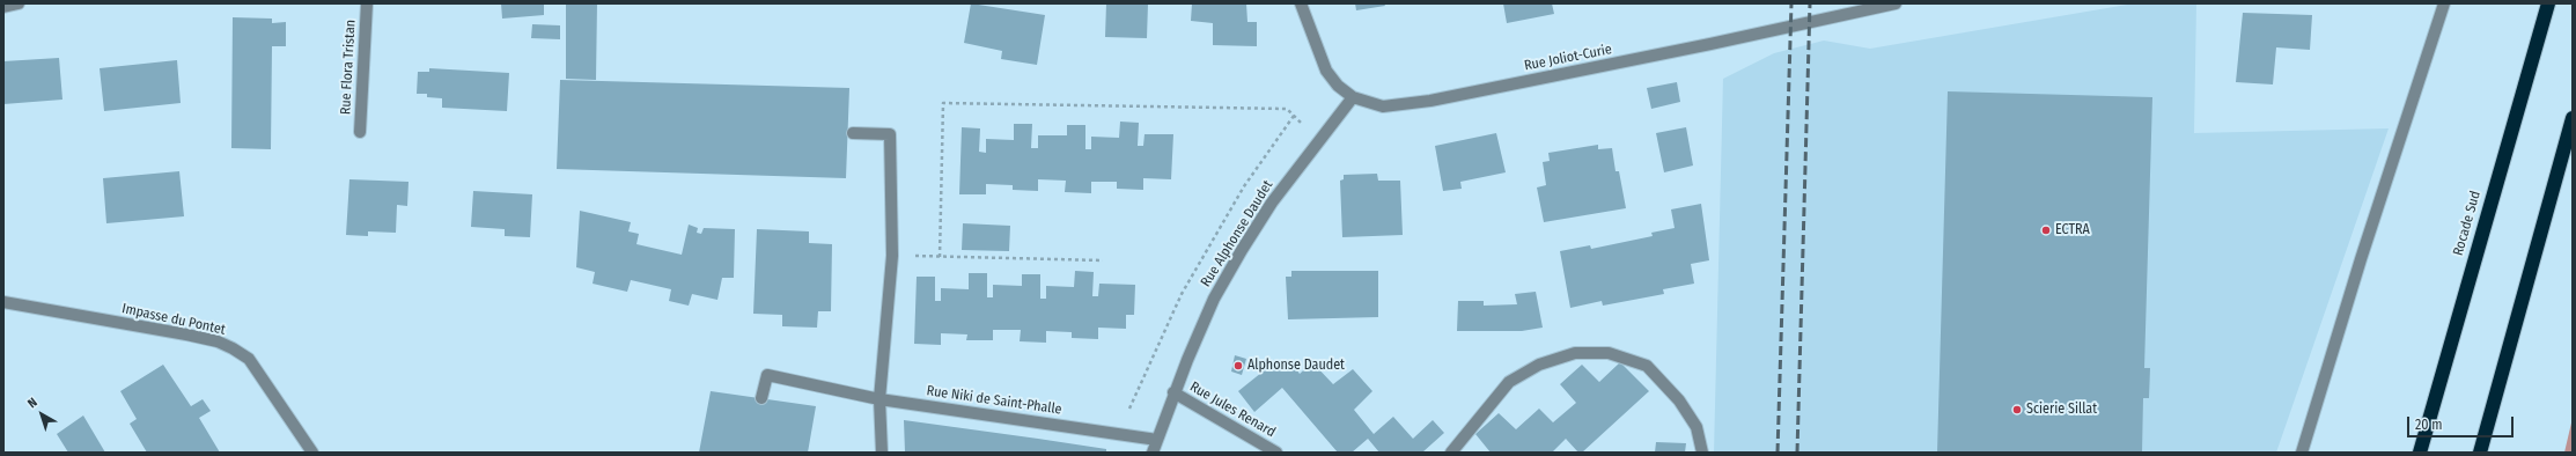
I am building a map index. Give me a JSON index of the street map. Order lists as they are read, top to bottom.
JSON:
{
  "streets": {
    "highway": ["Rocade Sud"],
    "street": [
      "Rue Joliot-Curie",
      "Rue Flora Tristan",
      "Rue Alphonse Daudet",
      "Impasse du Pontet",
      "Rue Niki de Saint-Phalle",
      "Rue Jules Renard"
    ]
  },
  "crossings": [
    ["Rue Joliot-Curie", "Rue Alphonse Daudet"],
    ["Rue Alphonse Daudet", "Rue Niki de Saint-Phalle"],
    ["Rue Alphonse Daudet", "Rue Jules Renard"]
  ],
  "places": ["ECTRA", "Alphonse Daudet", "Scierie Sillat"],
  "scale_bar": "20 m",
  "north": "top left"
}
